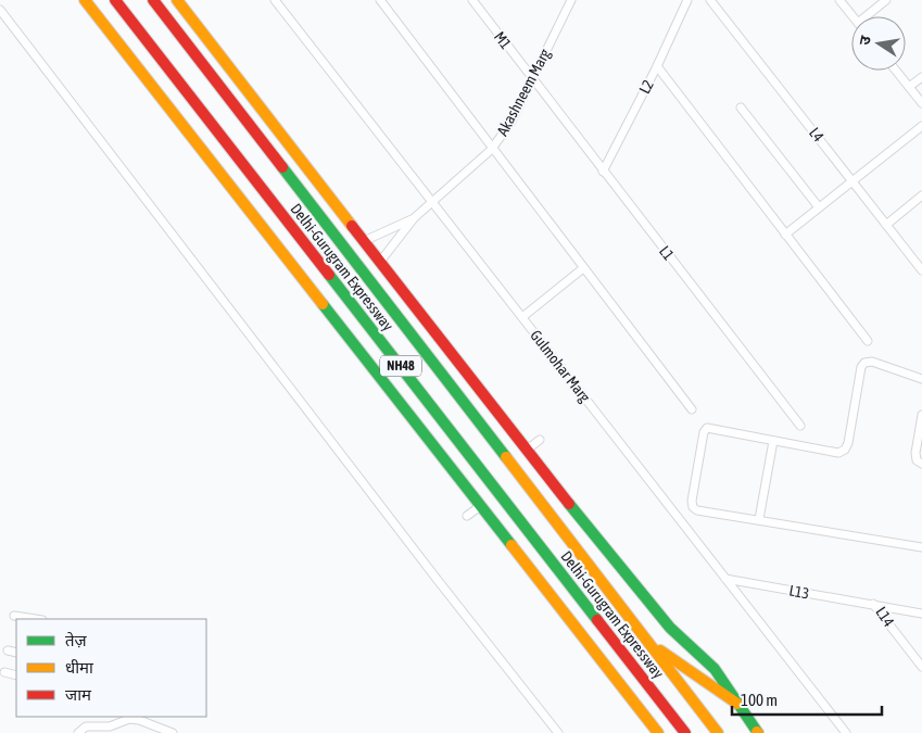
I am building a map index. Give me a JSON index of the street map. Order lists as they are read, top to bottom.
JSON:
{
  "streets": {
    "main road": ["Delhi-Gurugram Expressway", "NH48"],
    "street": [
      "M1",
      "L2",
      "Akashneem Marg",
      "L4",
      "L1",
      "Gulmohar Marg",
      "L13",
      "L14"
    ]
  },
  "crossings": [
    ["M1", "Akashneem Marg"],
    ["M1", "L1"],
    ["L2", "L1"],
    ["Akashneem Marg", "L1"],
    ["Akashneem Marg", "Gulmohar Marg"],
    ["Gulmohar Marg", "L13"],
    ["L13", "L14"]
  ],
  "legend": ["तेज़", "धीमा", "जाम"],
  "scale_bar": "100 m",
  "north": "left"
}
